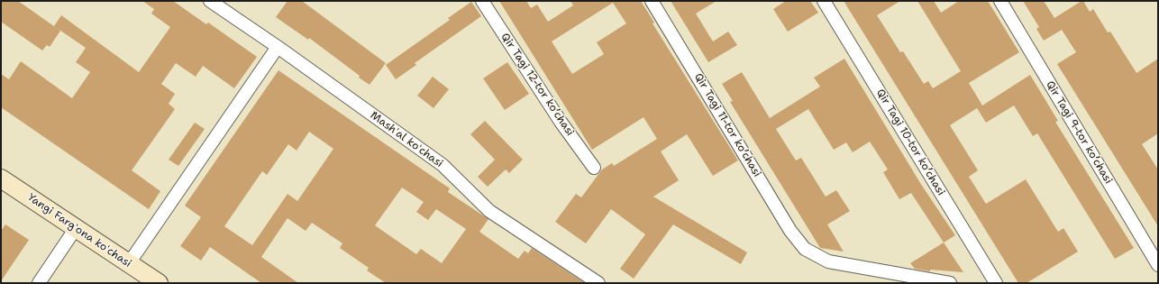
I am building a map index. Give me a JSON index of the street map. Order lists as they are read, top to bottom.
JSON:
{
  "streets": {
    "main road": ["Yangi Fargʻona koʻchasi"],
    "street": [
      "Qir Tagi 12-tor koʼchasi",
      "Qir Tagi 11-tor koʼchasi",
      "Qir Tagi 9-tor koʼchasi",
      "Mashʻal koʻchasi",
      "Qir Tagi 10-tor koʼchasi"
    ]
  }
}
